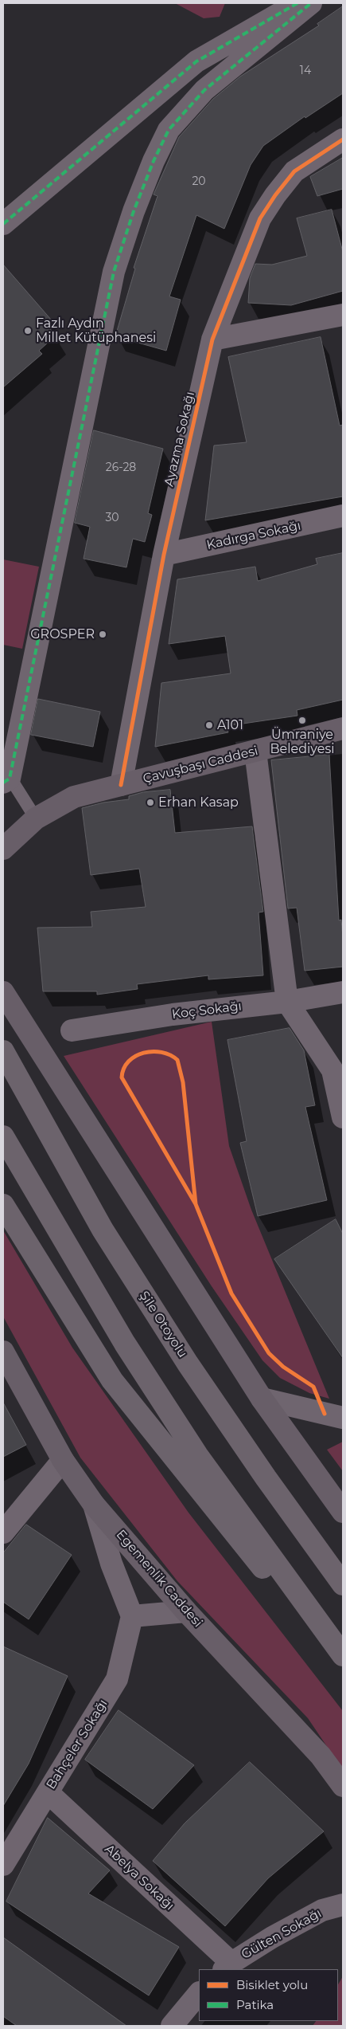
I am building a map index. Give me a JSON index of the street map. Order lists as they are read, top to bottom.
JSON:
{
  "streets": {
    "highway": ["Şile Otoyolu"],
    "street": [
      "Ayazma Sokağı",
      "Kadırga Sokağı",
      "Çavuşbaşı Caddesi",
      "Koç Sokağı",
      "Egemenlik Caddesi",
      "Bahçeler Sokağı",
      "Abelya Sokağı",
      "Gülten Sokağı"
    ]
  },
  "crossings": [
    ["Ayazma Sokağı", "Kadırga Sokağı"],
    ["Ayazma Sokağı", "Çavuşbaşı Caddesi"],
    ["Bahçeler Sokağı", "Abelya Sokağı"],
    ["Abelya Sokağı", "Gülten Sokağı"]
  ],
  "places": [
    "Fazlı Aydın Millet Kütüphanesi",
    "GROSPER",
    "Ümraniye Belediyesi",
    "A101",
    "Erhan Kasap"
  ],
  "house_numbers": [
    "14",
    "20",
    "26-28",
    "30"
  ],
  "legend": ["Bisiklet yolu", "Patika"]
}
